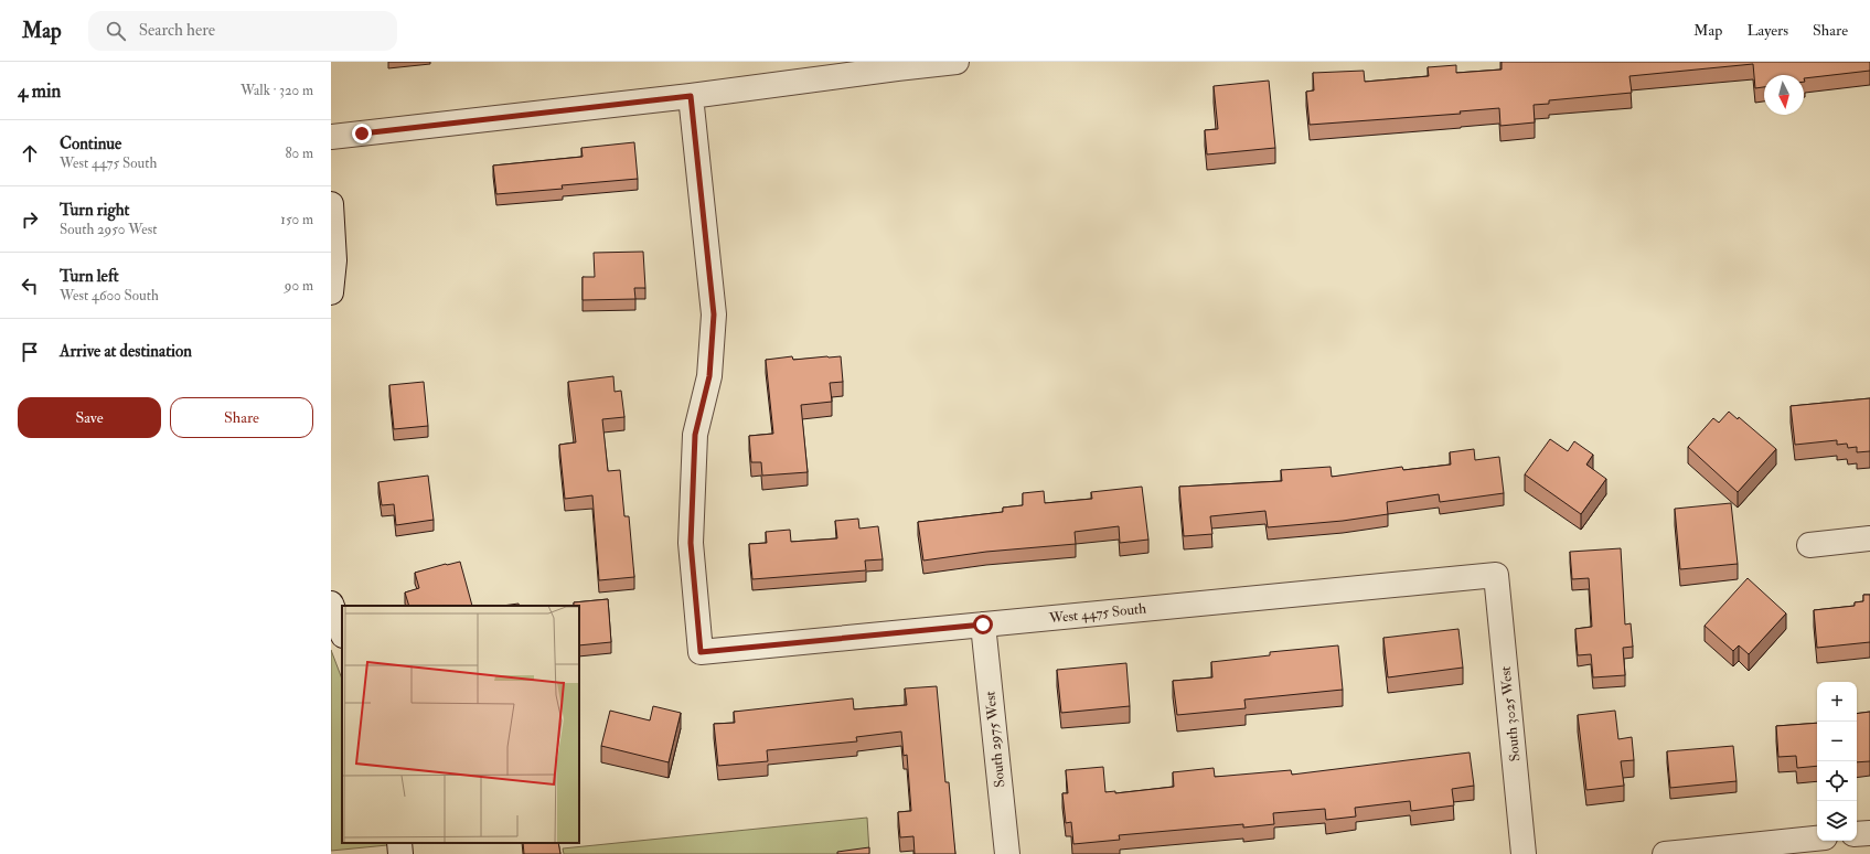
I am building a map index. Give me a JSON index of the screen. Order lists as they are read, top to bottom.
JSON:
{
  "streets": {
    "street": ["West 4475 South", "South 3025 West", "South 2975 West"]
  },
  "crossings": [
    ["West 4475 South", "South 3025 West"],
    ["West 4475 South", "South 2975 West"]
  ],
  "north": "bottom",
  "page": {
    "header": "Map",
    "search": "Search here",
    "nav": ["Map", "Layers", "Share"],
    "heading": ["4 min", "Walk · 320 m"],
    "list": [
      ["Continue", "West 4475 South", "80 m"],
      ["Turn right", "South 2950 West", "150 m"],
      ["Turn left", "West 4600 South", "90 m"],
      "Arrive at destination"
    ],
    "buttons": ["Save", "Share"],
    "map_buttons": ["+", "−"]
  }
}
